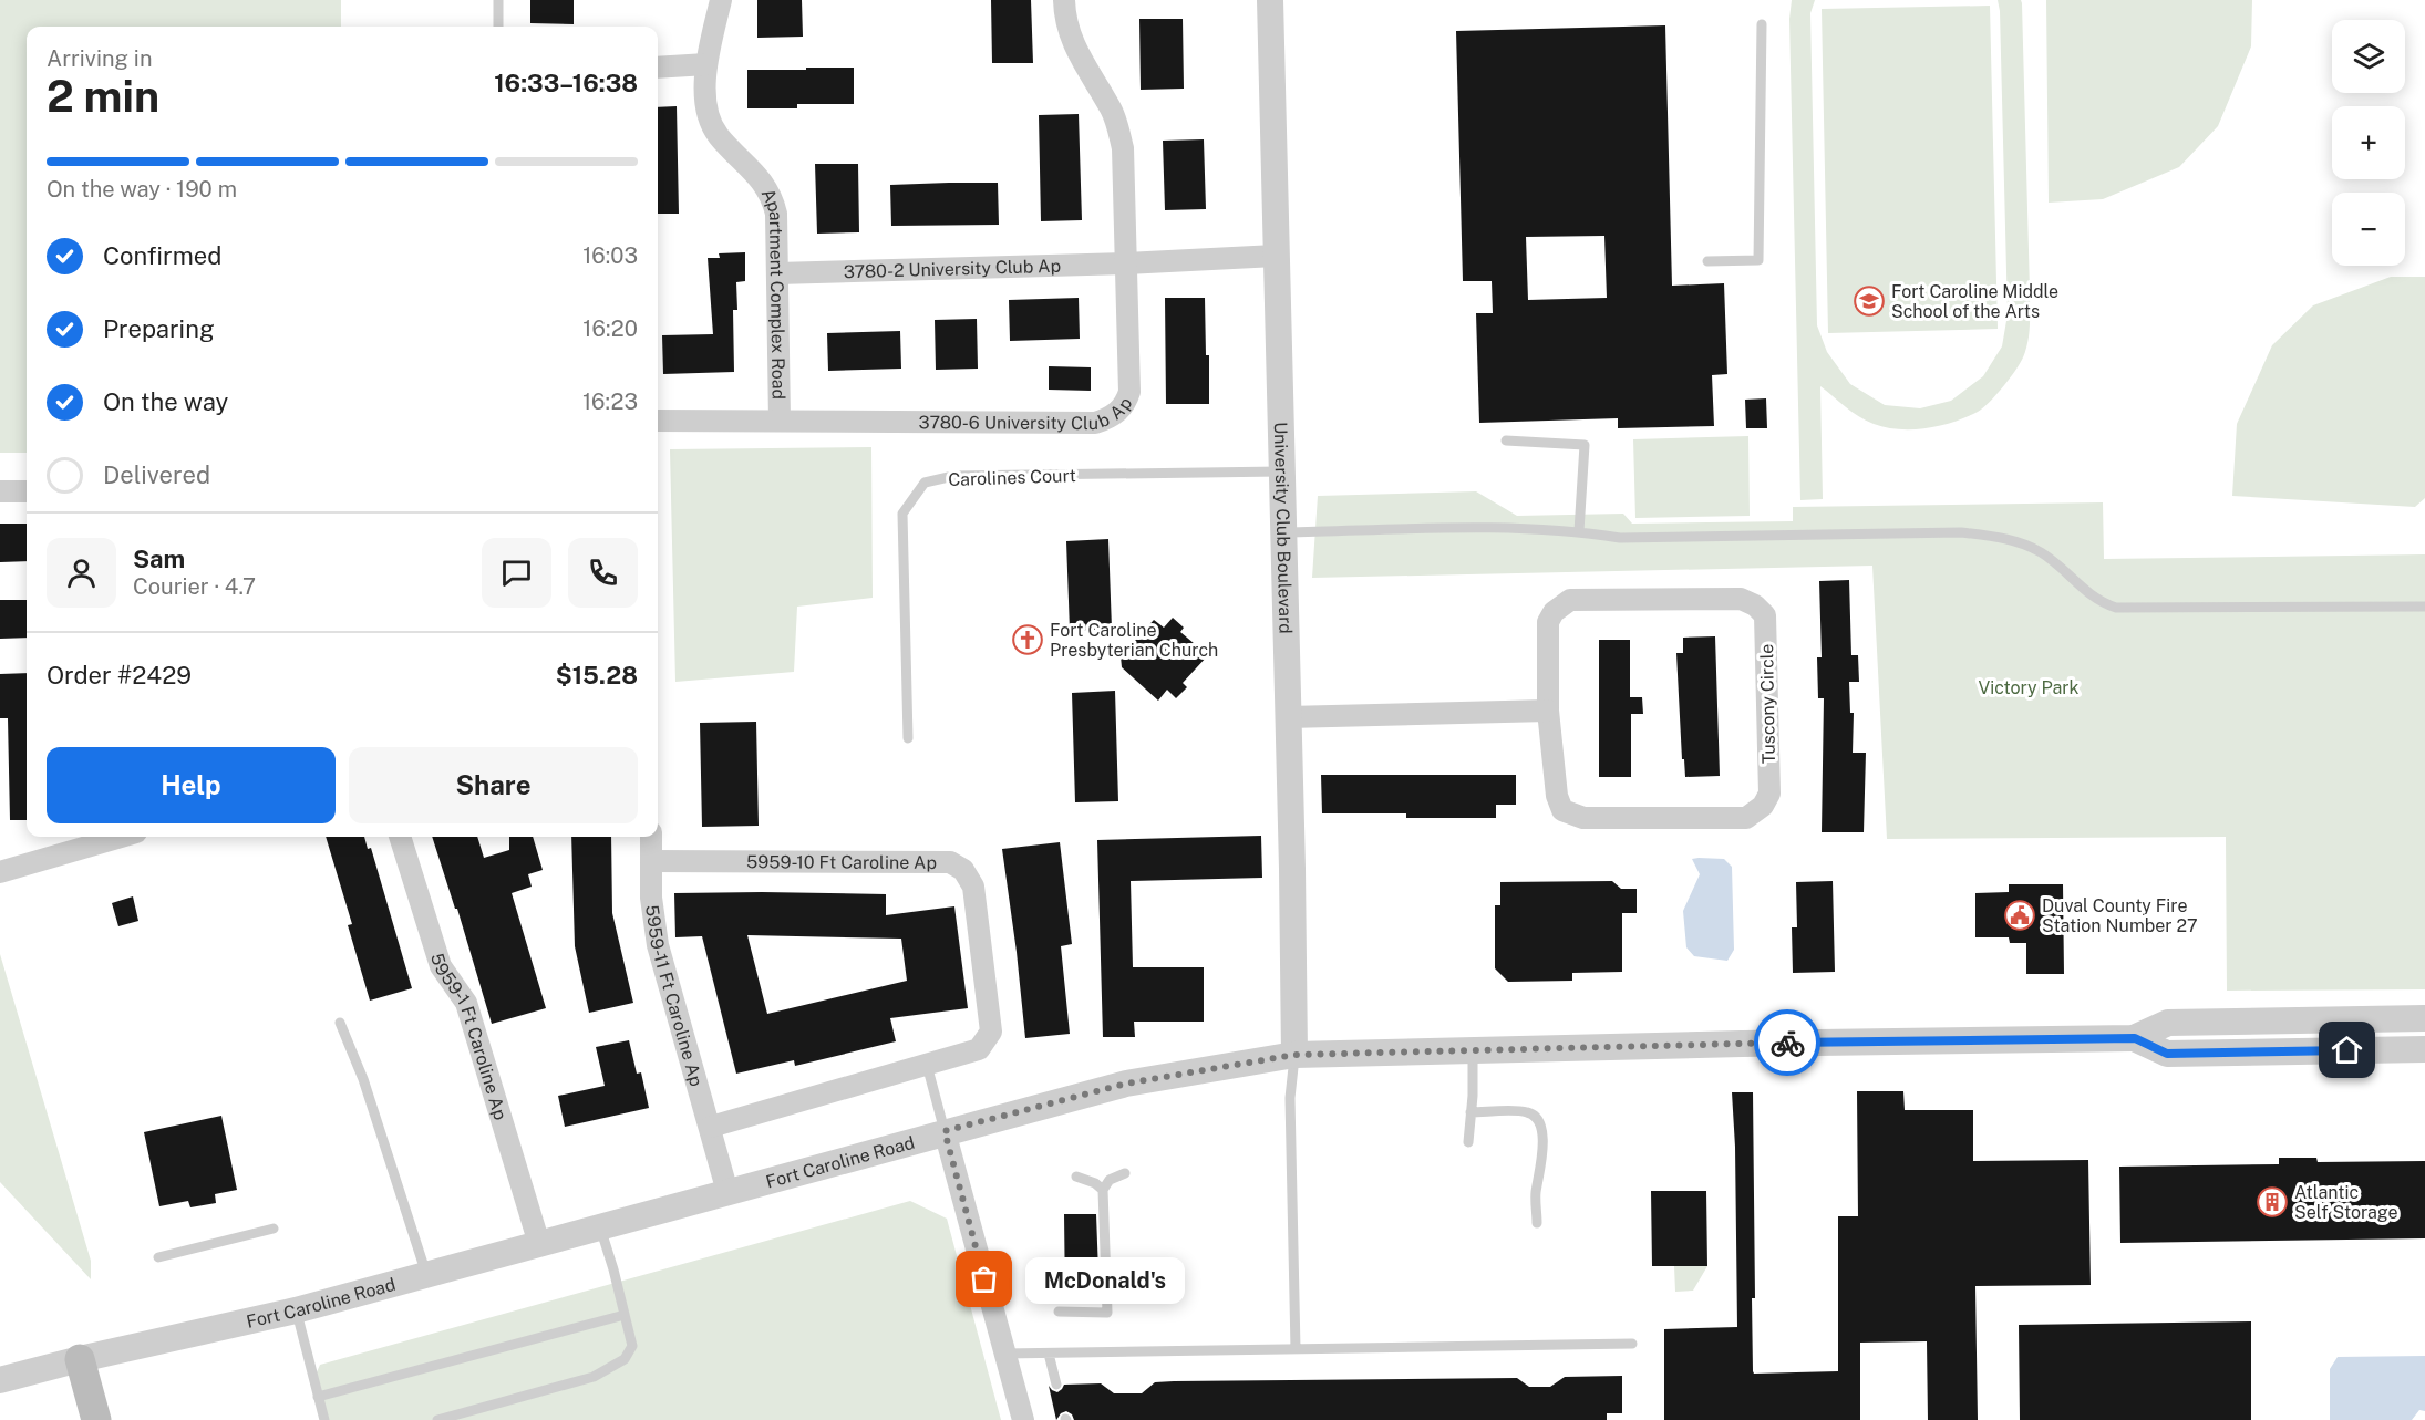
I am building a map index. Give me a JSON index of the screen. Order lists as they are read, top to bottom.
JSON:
{
  "streets": {
    "street": [
      "3780-2 University Club Ap",
      "Apartment Complex Road",
      "3780-6 University Club Ap",
      "University Club Boulevard",
      "Tuscony Circle",
      "5959-10 Ft Caroline Ap",
      "5959-11 Ft Caroline Ap",
      "5959-1 Ft Caroline Ap",
      "Fort Caroline Road"
    ],
    "lane": ["Carolines Court"]
  },
  "crossings": [
    ["3780-2 University Club Ap", "Apartment Complex Road"],
    ["3780-2 University Club Ap", "3780-6 University Club Ap"],
    ["3780-2 University Club Ap", "University Club Boulevard"],
    ["Apartment Complex Road", "3780-6 University Club Ap"],
    ["Carolines Court", "University Club Boulevard"],
    ["University Club Boulevard", "Fort Caroline Road"],
    ["5959-10 Ft Caroline Ap", "5959-11 Ft Caroline Ap"],
    ["5959-11 Ft Caroline Ap", "Fort Caroline Road"],
    ["5959-1 Ft Caroline Ap", "Fort Caroline Road"]
  ],
  "parks": ["Victory Park"],
  "places": {
    "school or university": ["Fort Caroline Middle School of the Arts"],
    "church": ["Fort Caroline Presbyterian Church"],
    "public building": ["Duval County Fire Station Number 27"],
    "building": ["Atlantic Self Storage"],
    "other": ["McDonald's"]
  },
  "page": {
    "map_buttons": ["+", "−"],
    "heading": ["2 min", "Arriving in", "16:33–16:38"],
    "panel": [
      "Sam",
      "Courier · 4.7",
      "Order #2429",
      "$15.28"
    ],
    "bar": "On the way · 190 m",
    "list": [
      ["Confirmed", "16:03"],
      ["Preparing", "16:20"],
      ["On the way", "16:23"],
      "Delivered"
    ],
    "buttons": ["Help", "Share"],
    "bubble": "McDonald's"
  }
}
